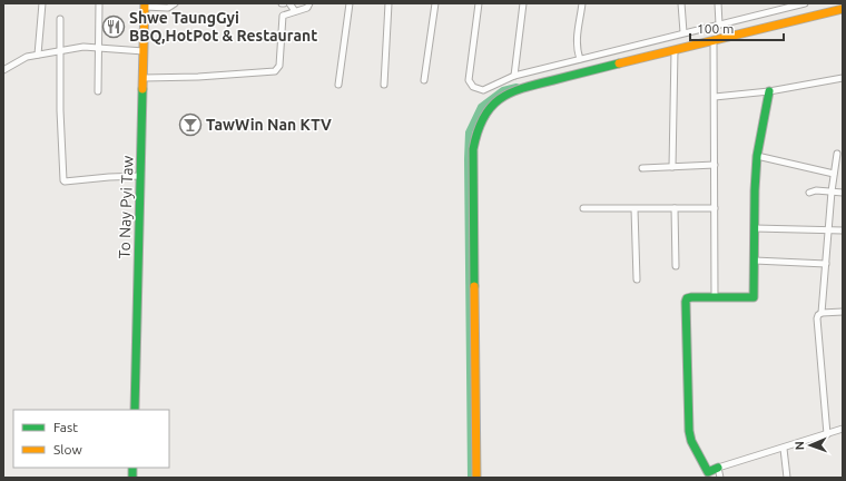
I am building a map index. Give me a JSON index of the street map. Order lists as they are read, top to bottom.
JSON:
{
  "streets": {
    "street": ["To Nay Pyi Taw"]
  },
  "places": {
    "restaurant": ["Shwe TaungGyi BBQ,HotPot & Restaurant"],
    "bar": ["TawWin Nan KTV"]
  },
  "legend": ["Fast", "Slow"],
  "scale_bar": "100 m",
  "north": "left"
}
